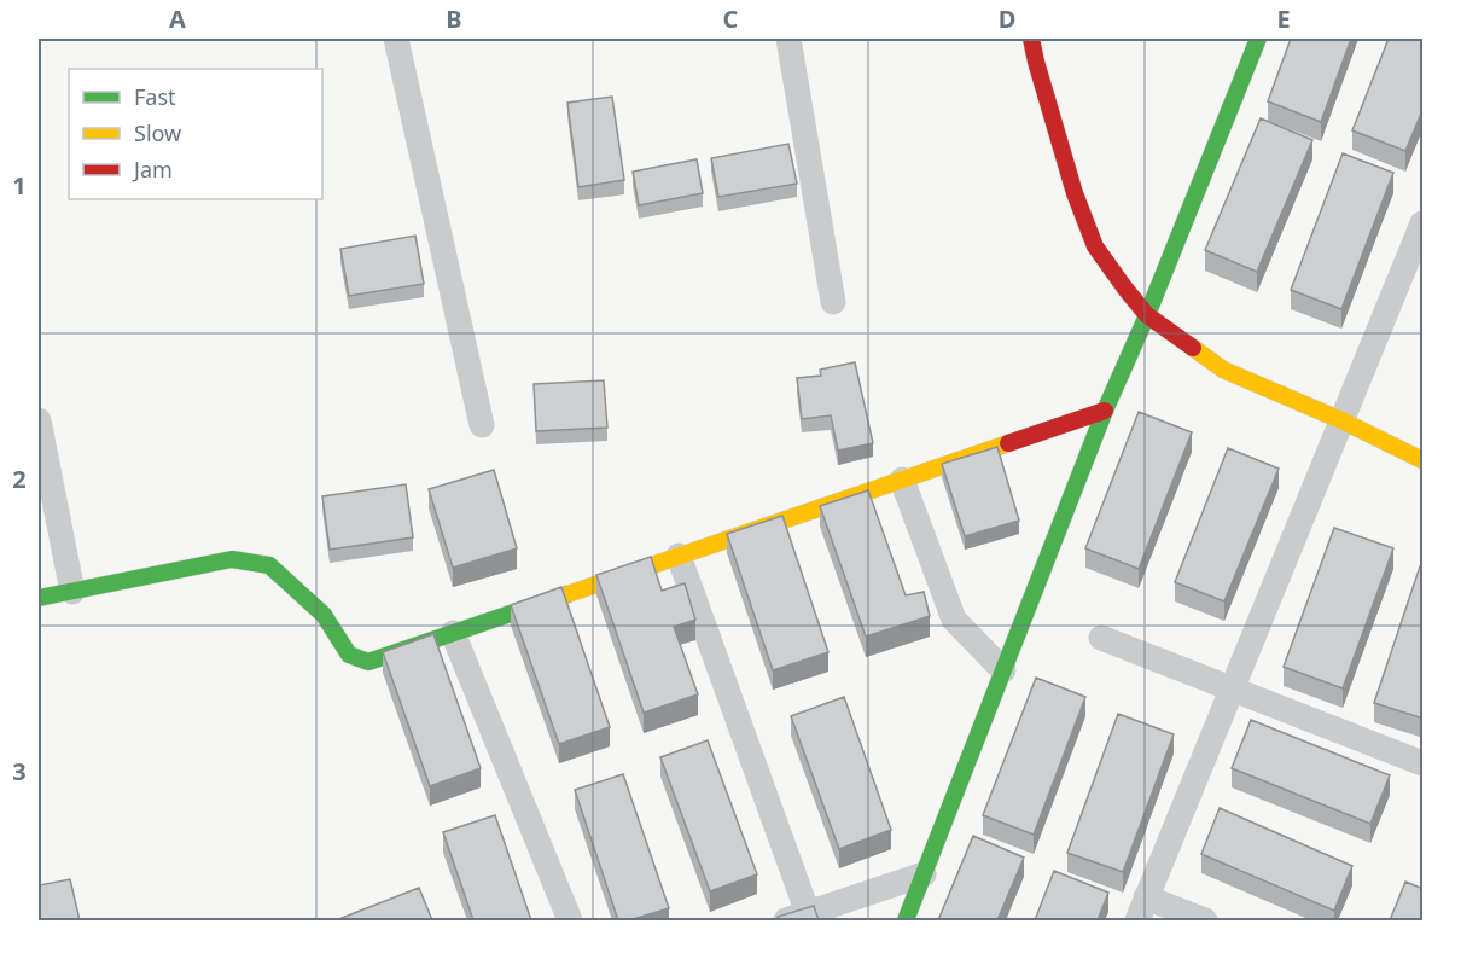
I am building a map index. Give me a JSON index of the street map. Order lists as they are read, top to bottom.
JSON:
{
  "legend": ["Fast", "Slow", "Jam"],
  "grid": {
    "columns": [
      "A",
      "B",
      "C",
      "D",
      "E"
    ],
    "rows": ["1", "2", "3"]
  }
}
